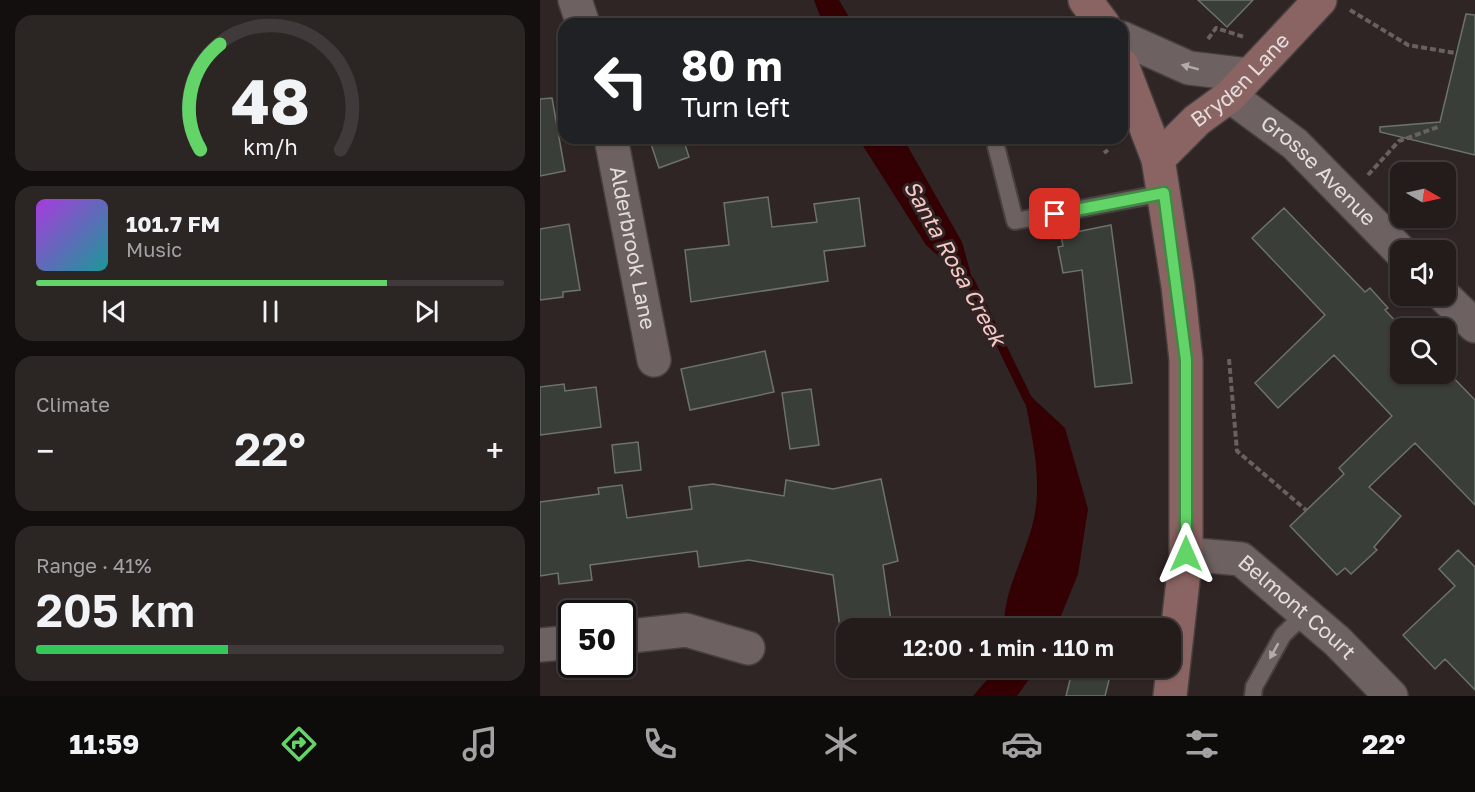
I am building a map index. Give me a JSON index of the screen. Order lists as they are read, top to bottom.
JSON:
{
  "streets": {
    "main road": ["Bryden Lane"],
    "street": ["Grosse Avenue", "Alderbrook Lane", "Belmont Court"]
  },
  "crossings": [
    ["Bryden Lane", "Grosse Avenue"]
  ],
  "water": ["Santa Rosa Creek"],
  "north": "right",
  "page": {
    "turn": ["80 m", "Turn left"],
    "song": ["101.7 FM", "Music"],
    "tile": [
      "Climate",
      ["Range · 41%", "205 km"]
    ],
    "heat": ["−", "22°", "+"],
    "limit": "50",
    "trip": "12:00 · 1 min · 110 m",
    "tabs": ["11:59", "22°"],
    "gauge": ["48", "km/h"]
  }
}
